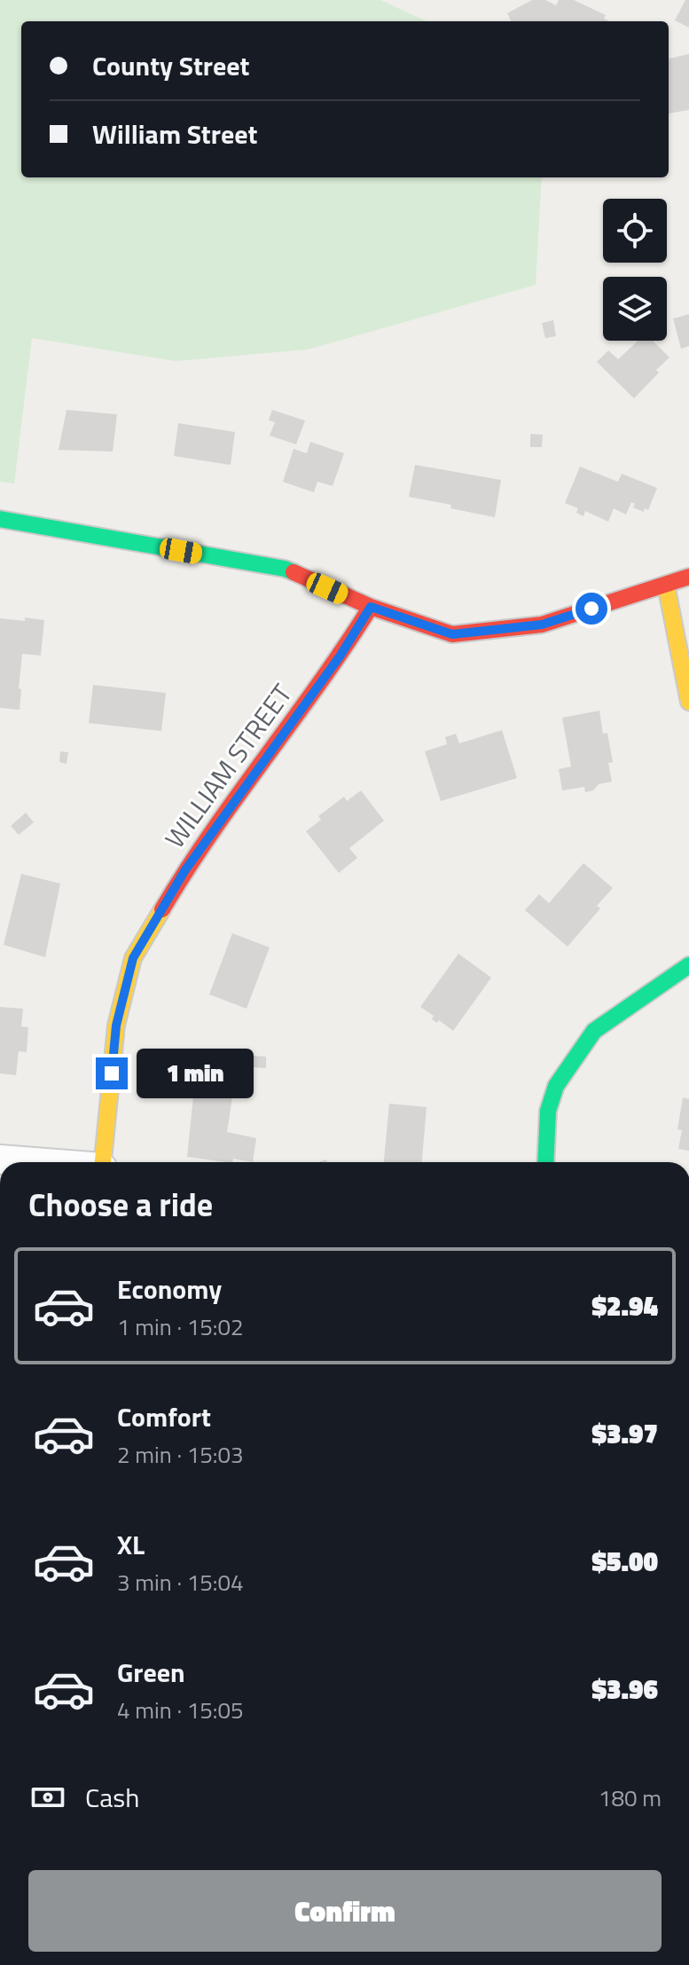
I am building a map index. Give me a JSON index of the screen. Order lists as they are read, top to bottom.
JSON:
{
  "streets": {
    "street": ["WILLIAM STREET"]
  },
  "page": {
    "banner": ["County Street", "William Street"],
    "bubble": "1 min",
    "heading": "Choose a ride",
    "list": [
      {
        "name": "Economy",
        "note": "1 min · 15:02",
        "value": "$2.94"
      },
      {
        "name": "Comfort",
        "note": "2 min · 15:03",
        "value": "$3.97"
      },
      {
        "name": "XL",
        "note": "3 min · 15:04",
        "value": "$5.00"
      },
      {
        "name": "Green",
        "note": "4 min · 15:05",
        "value": "$3.96"
      }
    ],
    "pay": ["Cash", "180 m"],
    "buttons": "Confirm"
  }
}
